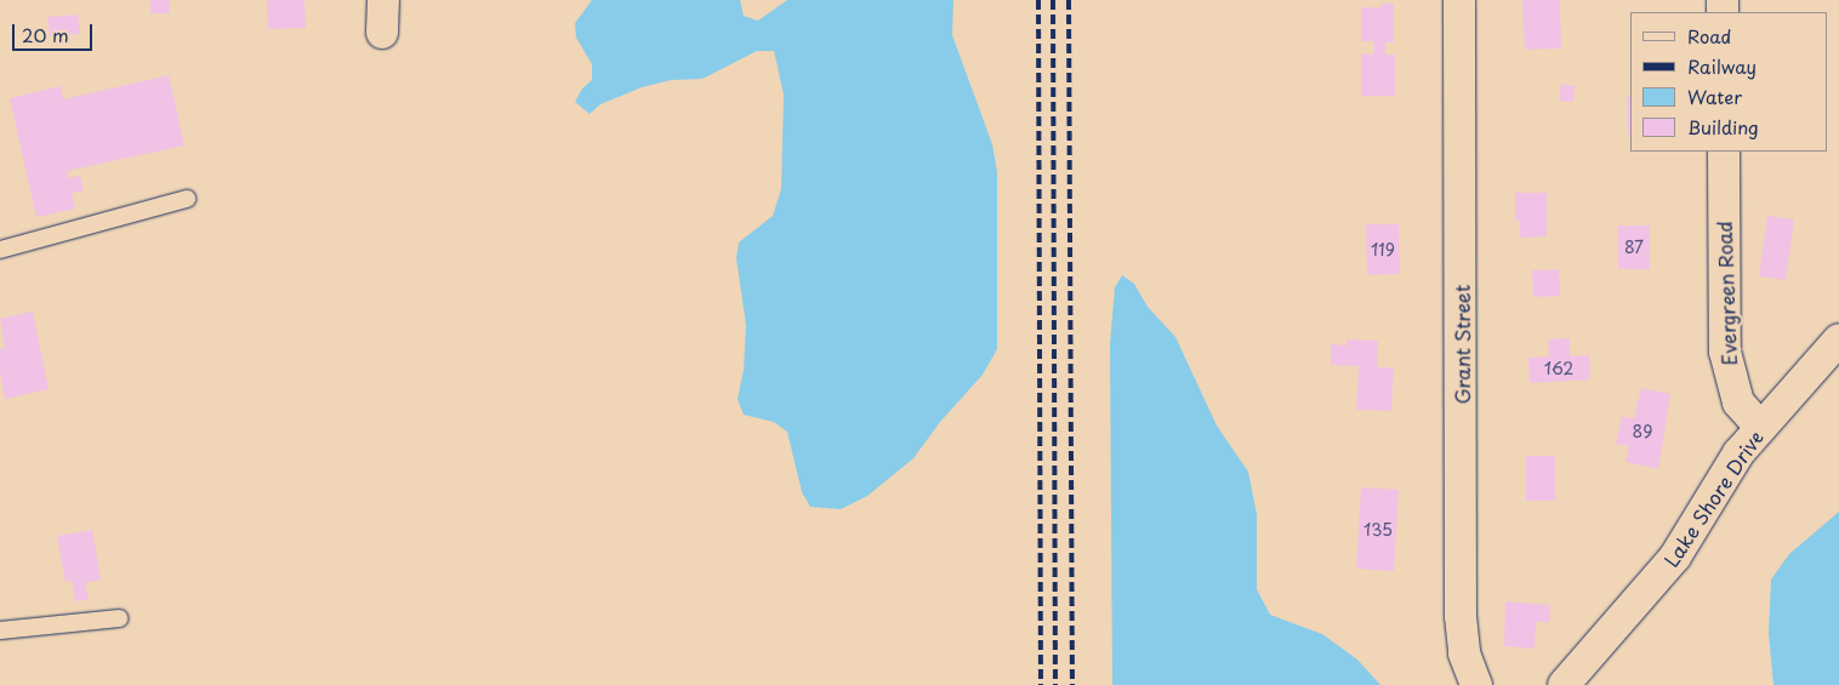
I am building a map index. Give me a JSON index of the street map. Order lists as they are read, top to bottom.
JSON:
{
  "streets": {
    "street": ["Evergreen Road", "Grant Street", "Lake Shore Drive"]
  },
  "crossings": [
    ["Evergreen Road", "Lake Shore Drive"]
  ],
  "house_numbers": [
    "87",
    "119",
    "162",
    "89",
    "135"
  ],
  "legend": [
    "Road",
    "Railway",
    "Water",
    "Building"
  ],
  "scale_bar": "20 m"
}
